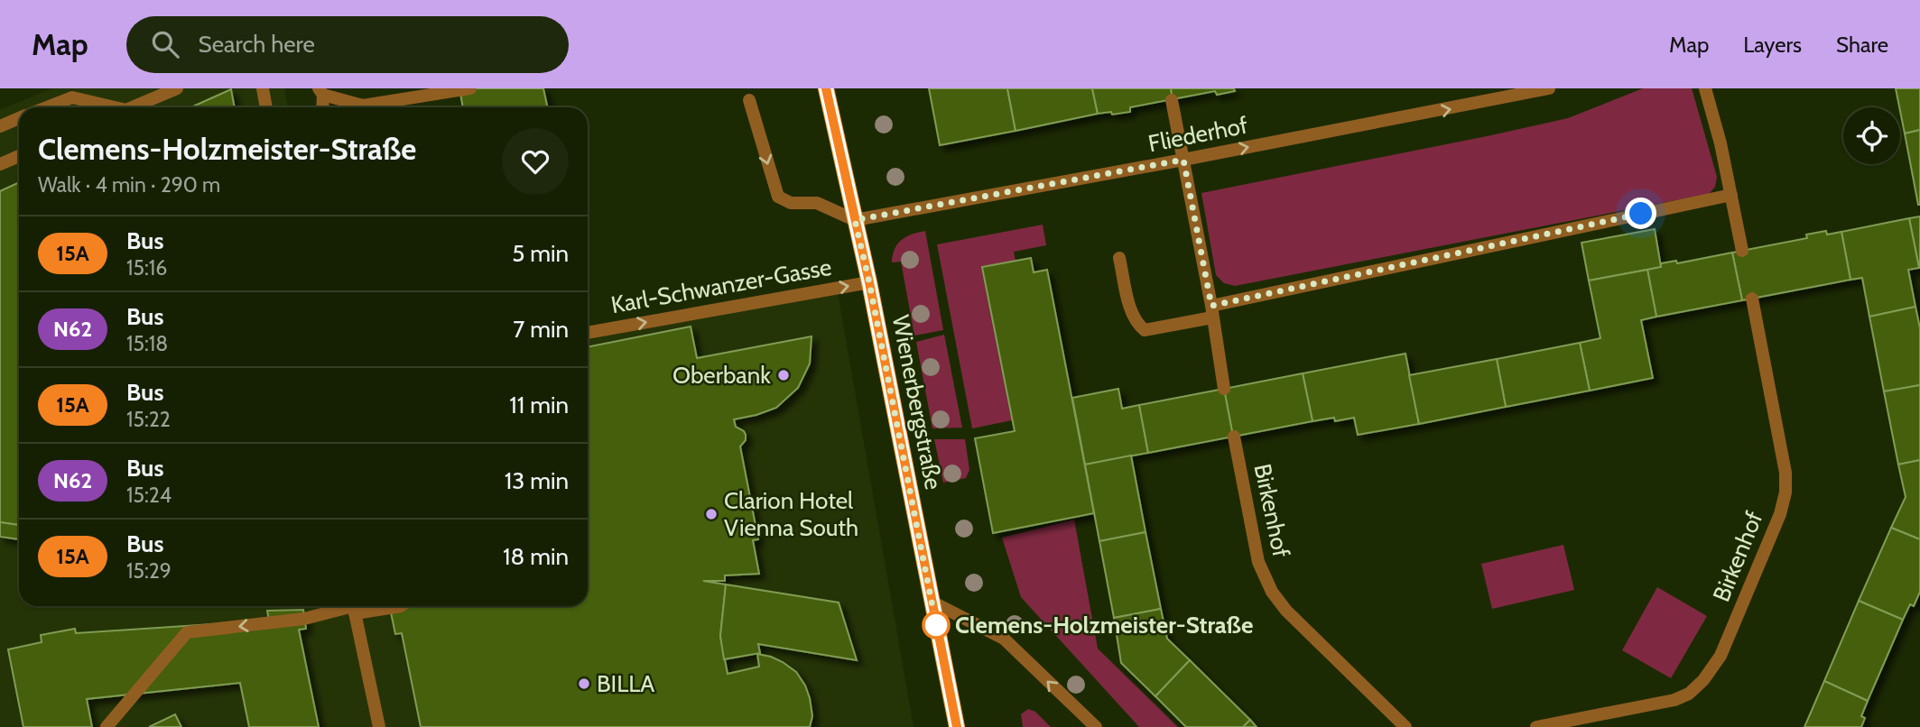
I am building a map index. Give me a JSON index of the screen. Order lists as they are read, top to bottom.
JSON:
{
  "streets": {
    "main road": ["Wienerbergstraße"],
    "street": ["Fliederhof", "Karl-Schwanzer-Gasse", "Birkenhof"]
  },
  "crossings": [
    ["Fliederhof", "Wienerbergstraße"],
    ["Karl-Schwanzer-Gasse", "Wienerbergstraße"]
  ],
  "one_way": ["Fliederhof", "Karl-Schwanzer-Gasse"],
  "places": [
    "Oberbank",
    "Clarion Hotel Vienna South",
    "Clemens-Holzmeister-Straße",
    "BILLA"
  ],
  "lines": ["bus line 15A"],
  "page": {
    "header": "Map",
    "search": "Search here",
    "nav": ["Map", "Layers", "Share"],
    "heading": ["Clemens-Holzmeister-Straße", "Walk · 4 min · 290 m"],
    "list": [
      {
        "mark": "15A",
        "name": "Bus",
        "note": "15:16",
        "value": "5 min"
      },
      {
        "mark": "N62",
        "name": "Bus",
        "note": "15:18",
        "value": "7 min"
      },
      {
        "mark": "15A",
        "name": "Bus",
        "note": "15:22",
        "value": "11 min"
      },
      {
        "mark": "N62",
        "name": "Bus",
        "note": "15:24",
        "value": "13 min"
      },
      {
        "mark": "15A",
        "name": "Bus",
        "note": "15:29",
        "value": "18 min"
      }
    ]
  }
}
